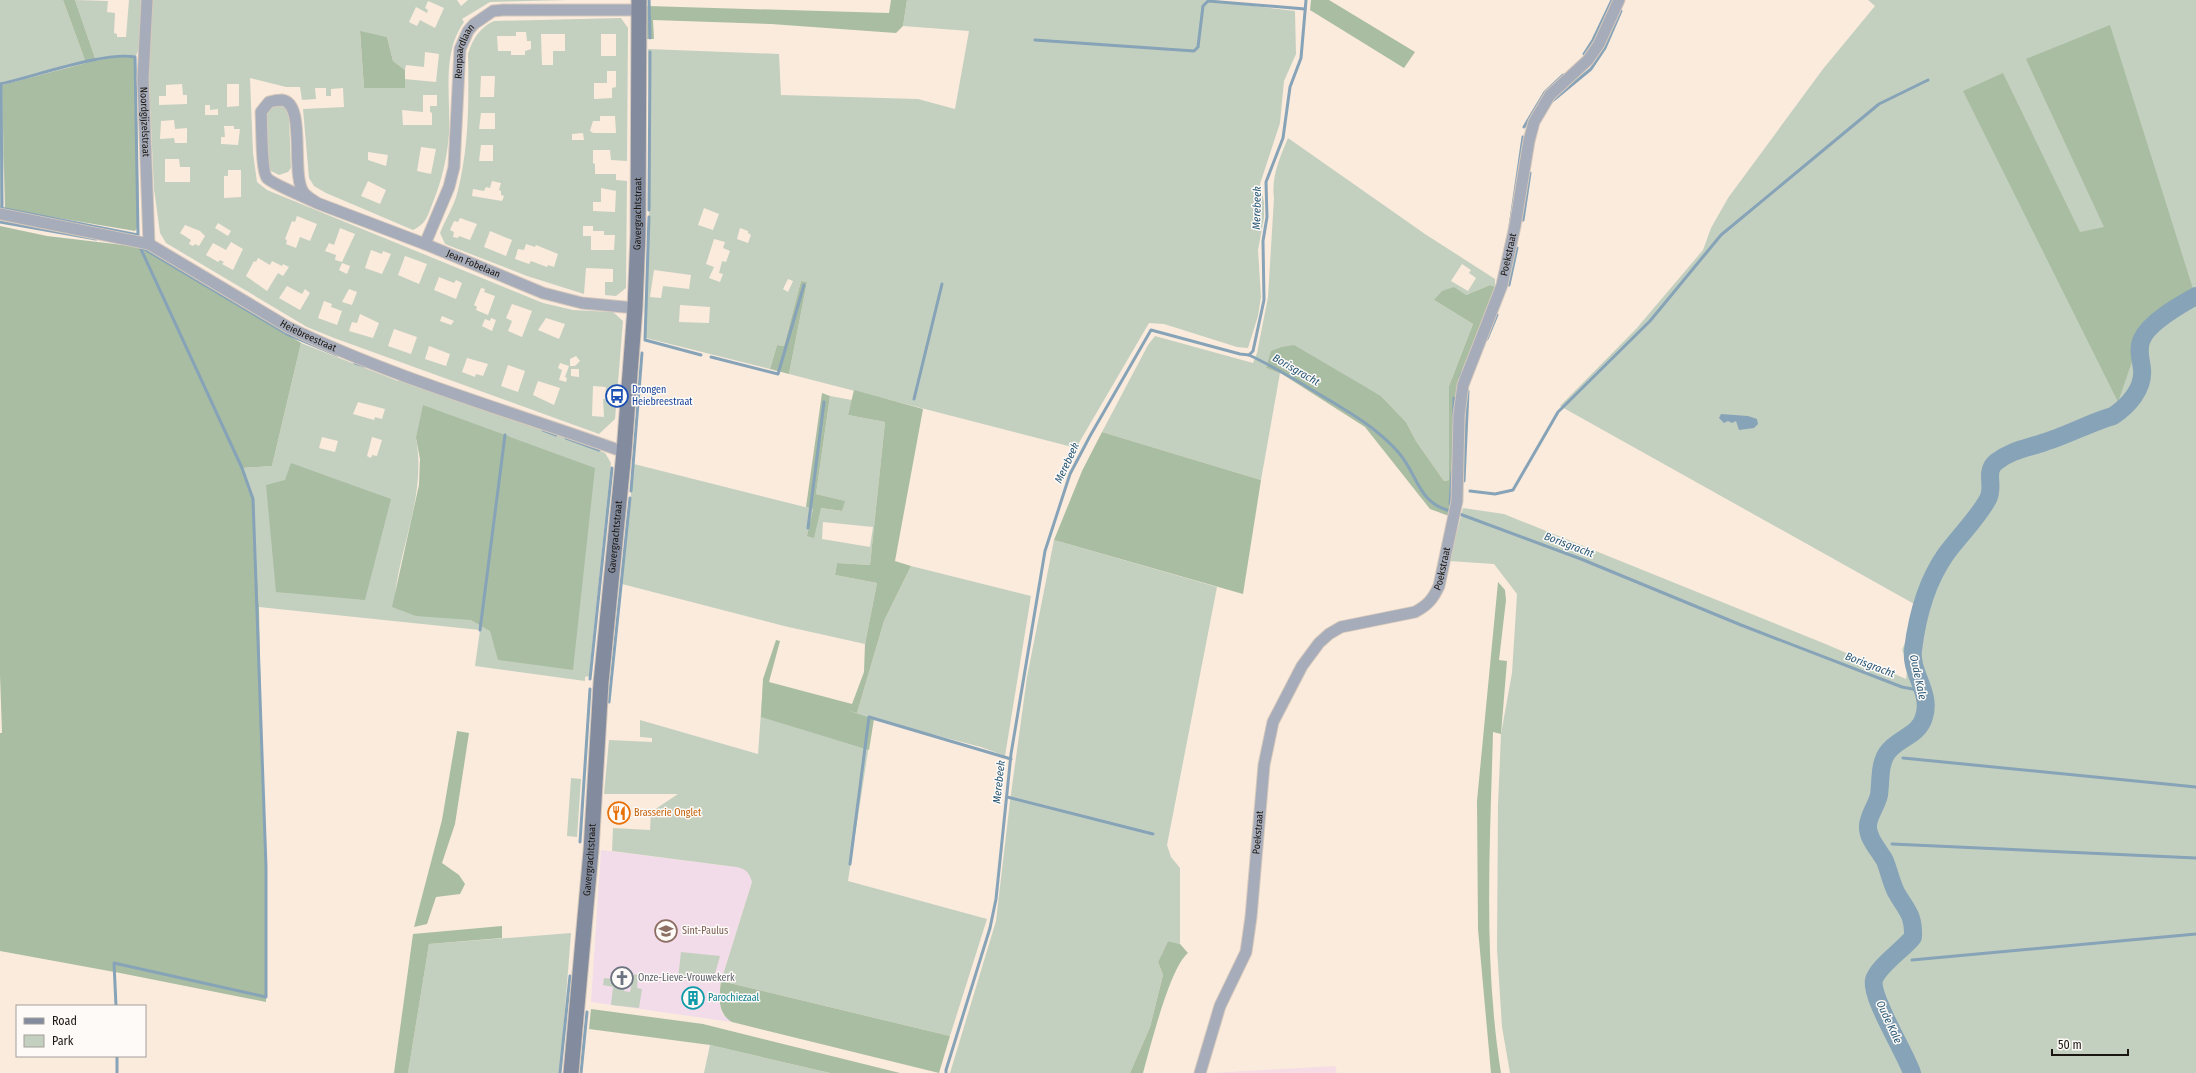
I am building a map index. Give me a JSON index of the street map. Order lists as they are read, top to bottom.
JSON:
{
  "streets": {
    "street": [
      "Renpaardlaan",
      "Noordgijzelstraat",
      "Gavergrachtstraat",
      "Poekstraat",
      "Jean Fobelaan",
      "Heiebreestraat"
    ]
  },
  "crossings": [
    ["Renpaardlaan", "Gavergrachtstraat"],
    ["Renpaardlaan", "Jean Fobelaan"],
    ["Noordgijzelstraat", "Heiebreestraat"],
    ["Gavergrachtstraat", "Jean Fobelaan"],
    ["Gavergrachtstraat", "Heiebreestraat"]
  ],
  "water": ["Merebeek", "Borisgracht", "Oude Kale"],
  "places": {
    "bus stop": ["Drongen Heiebreestraat"],
    "restaurant": ["Brasserie Onglet"],
    "school or university": ["Sint-Paulus"],
    "church": ["Onze-Lieve-Vrouwekerk"],
    "building": ["Parochiezaal"]
  },
  "legend": ["Road", "Park"],
  "scale_bar": "50 m"
}
